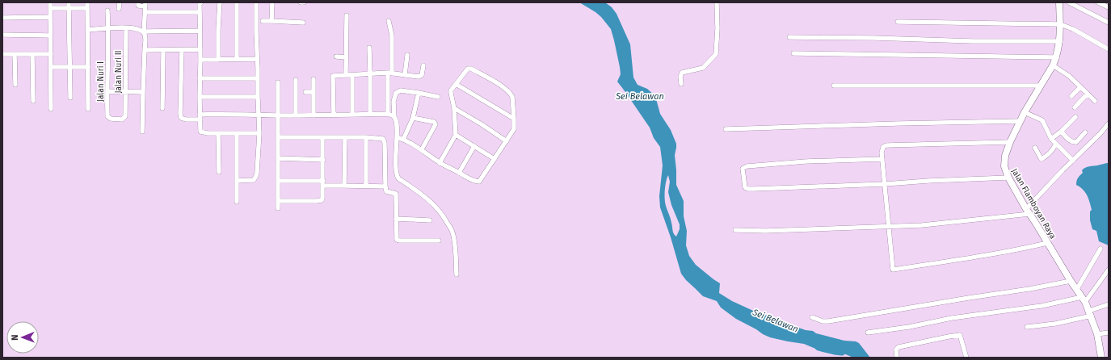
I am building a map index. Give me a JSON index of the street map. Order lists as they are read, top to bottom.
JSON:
{
  "streets": {
    "main road": ["Jalan Flamboyan Raya"],
    "street": ["Jalan Nuri II", "Jalan Nuri I"]
  },
  "crossings": [
    ["Jalan Nuri II", "Jalan Nuri I"]
  ],
  "water": ["Sei Belawan"],
  "north": "left"
}
